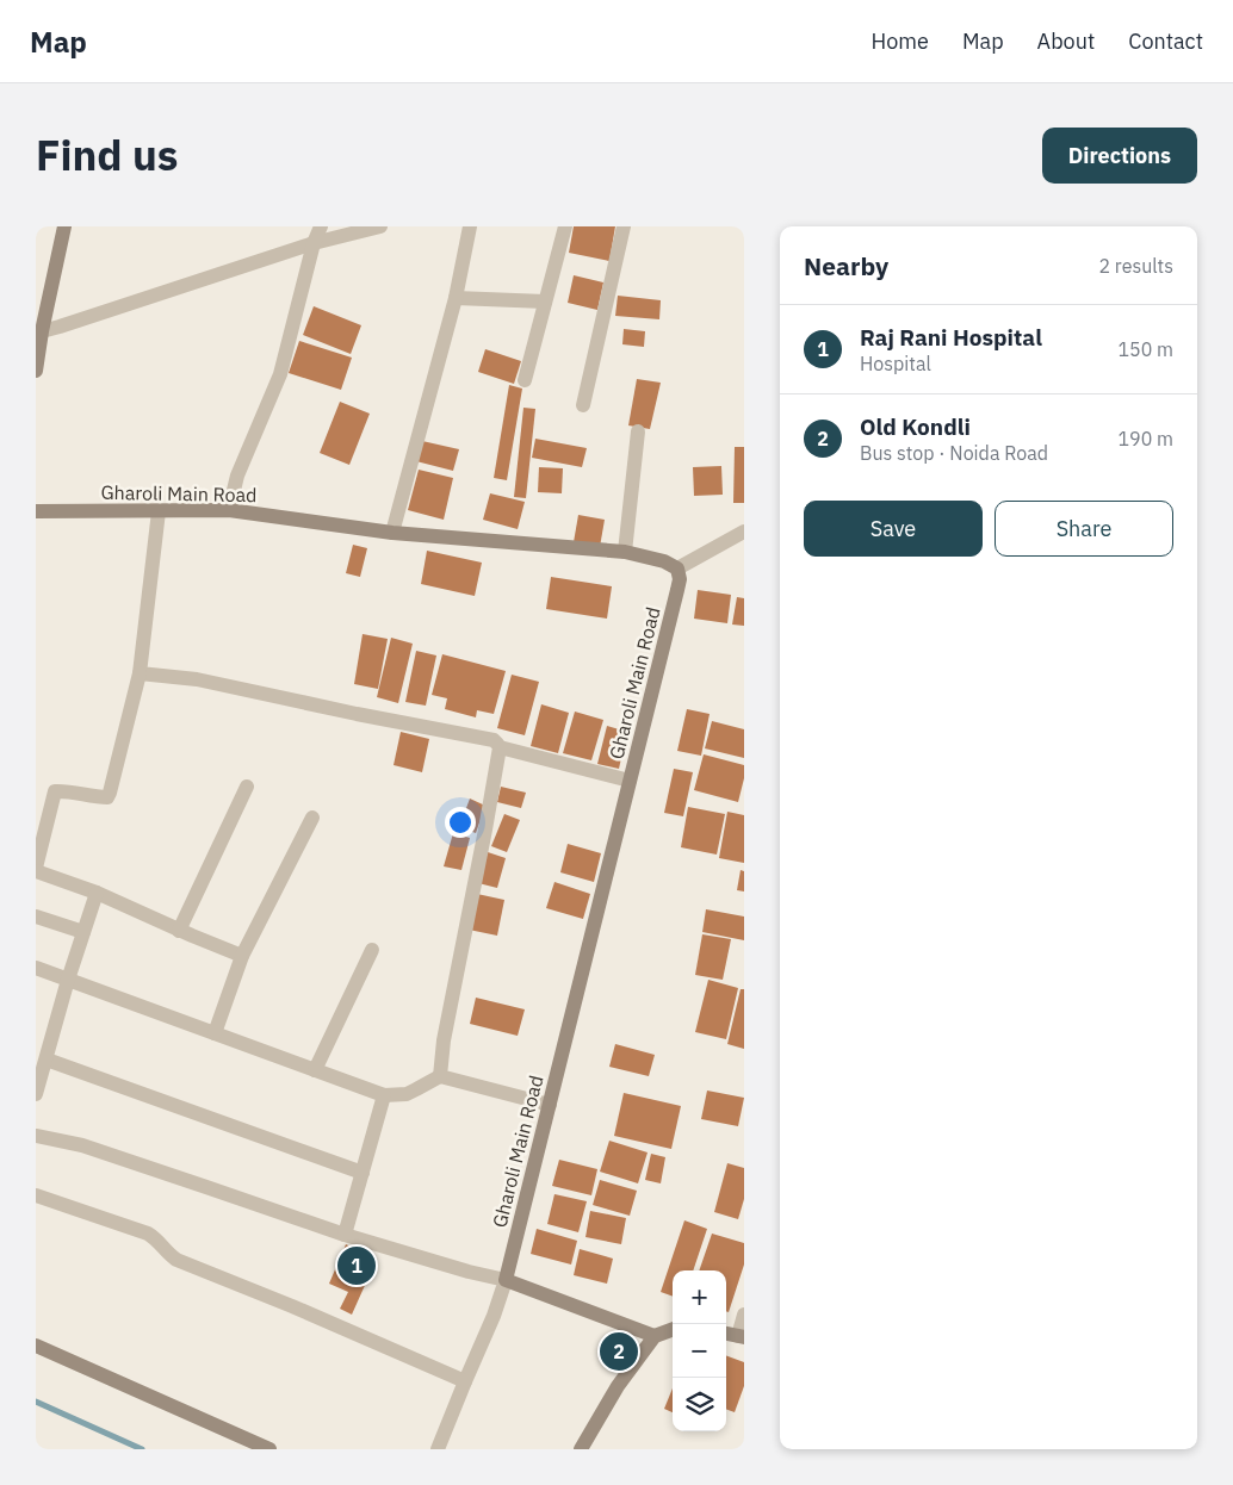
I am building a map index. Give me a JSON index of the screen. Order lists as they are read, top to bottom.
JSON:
{
  "streets": {
    "street": ["Gharoli Main Road"]
  },
  "page": {
    "header": "Map",
    "nav": [
      "Home",
      "Map",
      "About",
      "Contact"
    ],
    "title": "Find us",
    "buttons": [
      "Directions",
      ["Save", "Share"]
    ],
    "heading": ["Nearby", "2 results"],
    "list": [
      {
        "mark": "1",
        "name": "Raj Rani Hospital",
        "note": "Hospital",
        "value": "150 m"
      },
      {
        "mark": "2",
        "name": "Old Kondli",
        "note": "Bus stop · Noida Road",
        "value": "190 m"
      }
    ],
    "pins": ["1", "2"],
    "map_buttons": ["+", "−"]
  }
}
